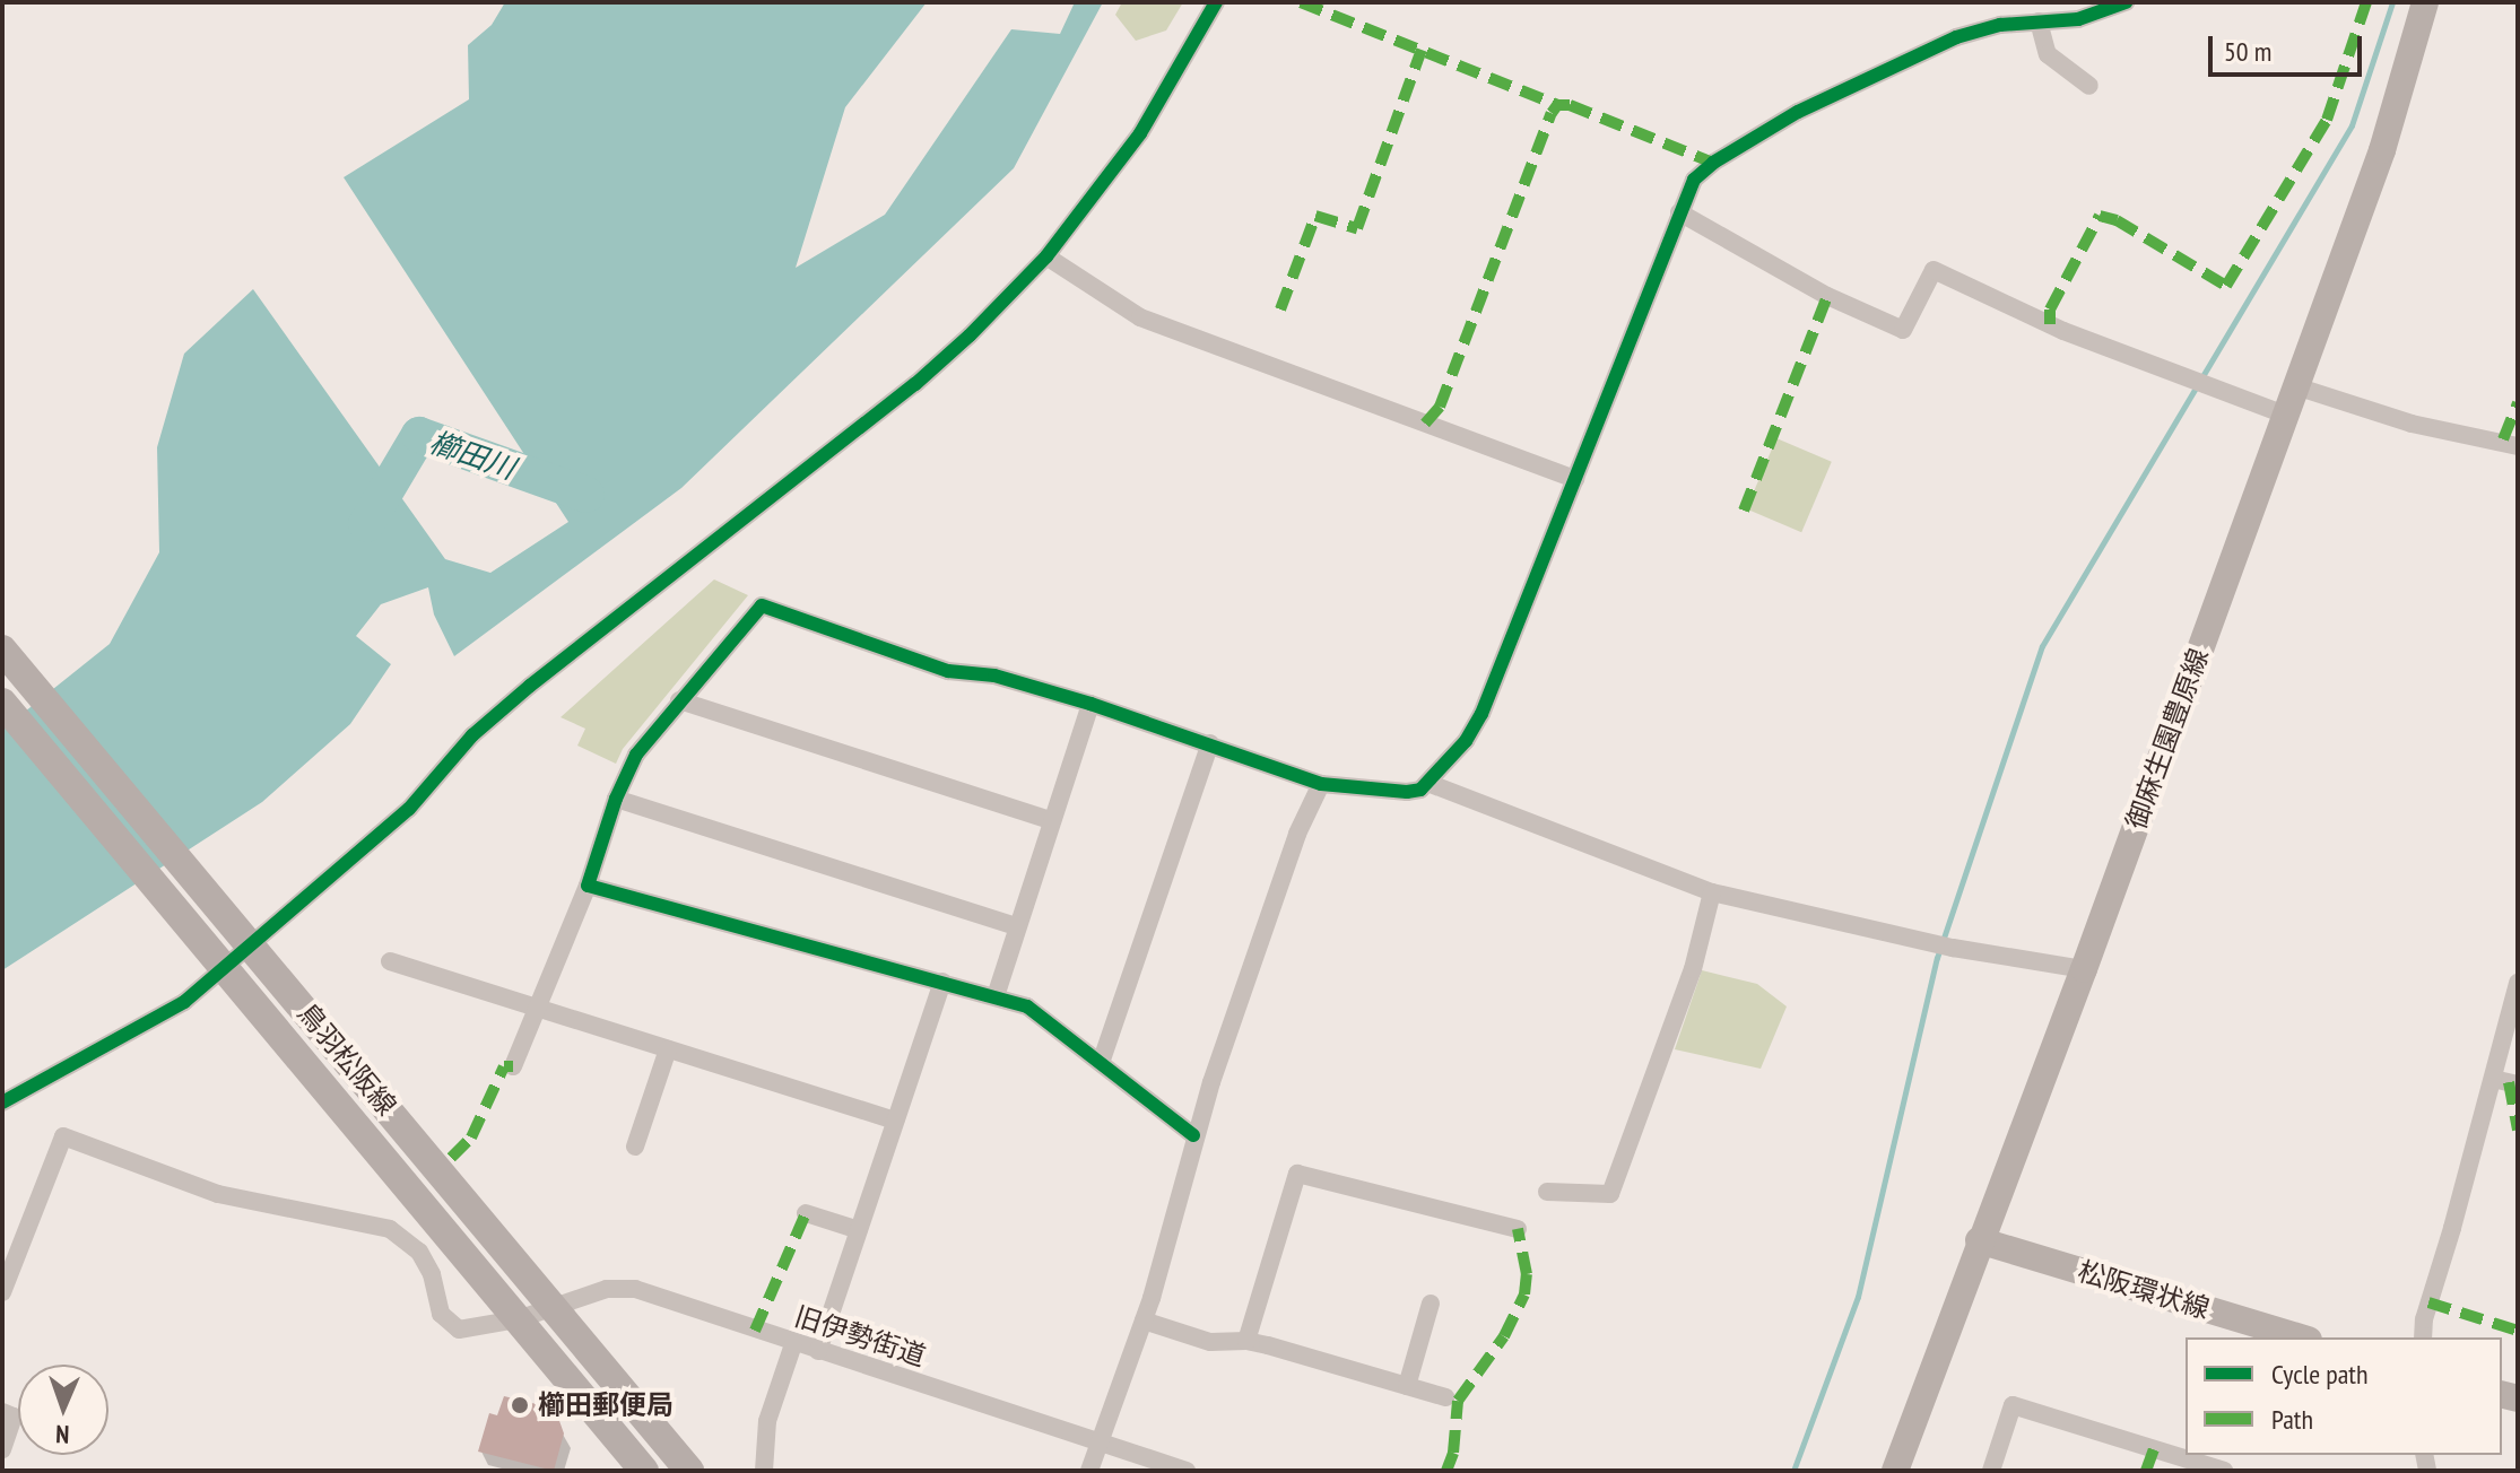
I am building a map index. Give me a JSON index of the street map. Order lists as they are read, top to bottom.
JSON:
{
  "streets": {
    "main road": ["御麻生園豊原線", "鳥羽松阪線", "松阪環状線"],
    "street": ["旧伊勢街道"]
  },
  "crossings": [
    ["御麻生園豊原線", "松阪環状線"],
    ["鳥羽松阪線", "旧伊勢街道"]
  ],
  "water": ["櫛田川"],
  "places": ["櫛田郵便局"],
  "legend": ["Cycle path", "Path"],
  "scale_bar": "50 m",
  "north": "bottom"
}
